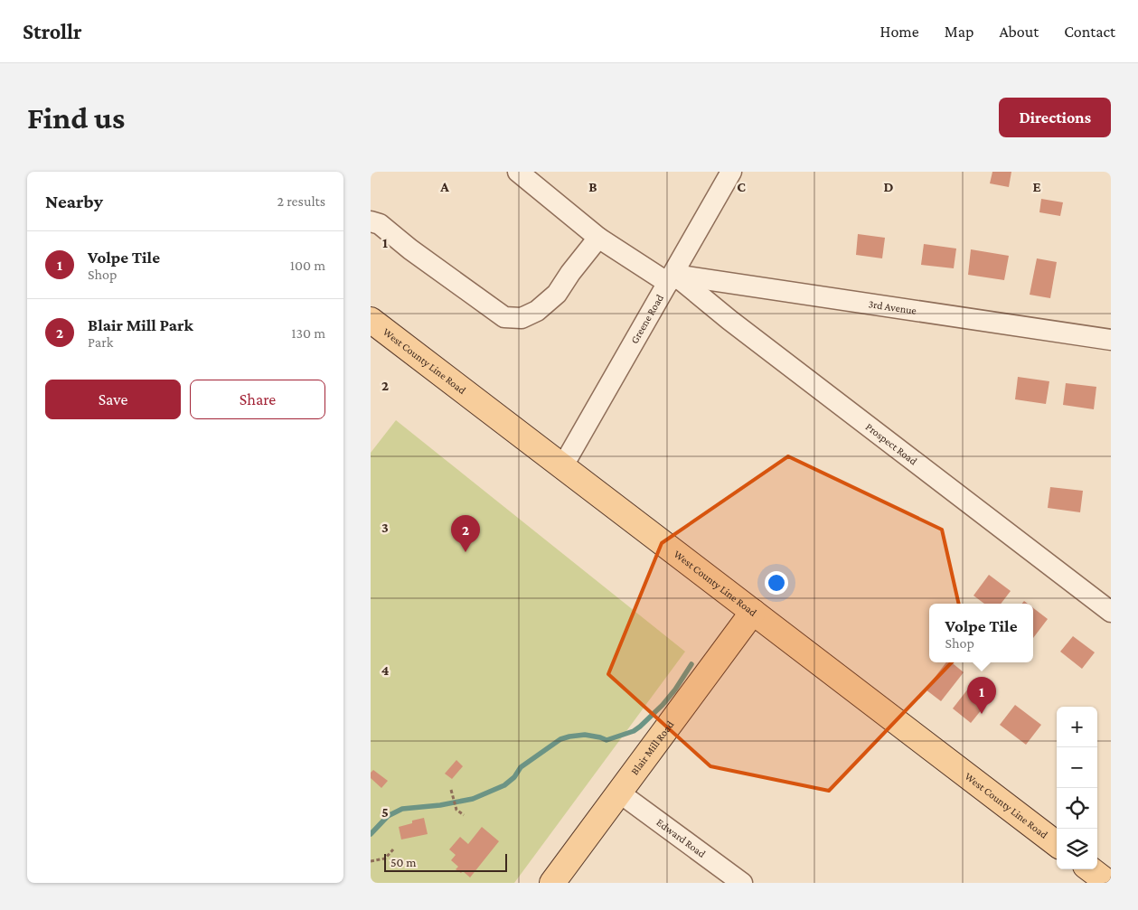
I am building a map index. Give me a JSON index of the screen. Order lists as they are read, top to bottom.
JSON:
{
  "streets": {
    "main road": ["West County Line Road", "Blair Mill Road"],
    "street": [
      "3rd Avenue",
      "Greene Road",
      "Prospect Road",
      "Edward Road"
    ]
  },
  "crossings": [
    ["3rd Avenue", "Greene Road"],
    ["3rd Avenue", "Prospect Road"],
    ["Greene Road", "West County Line Road"],
    ["Greene Road", "Prospect Road"],
    ["West County Line Road", "Blair Mill Road"],
    ["Blair Mill Road", "Edward Road"]
  ],
  "scale_bar": "50 m",
  "page": {
    "header": "Strollr",
    "nav": [
      "Home",
      "Map",
      "About",
      "Contact"
    ],
    "buttons": [
      "Directions",
      ["Save", "Share"]
    ],
    "title": "Find us",
    "heading": ["Nearby", "2 results"],
    "list": [
      {
        "mark": "1",
        "name": "Volpe Tile",
        "note": "Shop",
        "value": "100 m"
      },
      {
        "mark": "2",
        "name": "Blair Mill Park",
        "note": "Park",
        "value": "130 m"
      }
    ],
    "pins": ["2", "1"],
    "popup": ["Volpe Tile", "Shop"],
    "map_buttons": ["+", "−"],
    "scale": "50 m"
  },
  "grid": {
    "columns": [
      "A",
      "B",
      "C",
      "D",
      "E"
    ],
    "rows": [
      "1",
      "2",
      "3",
      "4",
      "5"
    ]
  }
}
